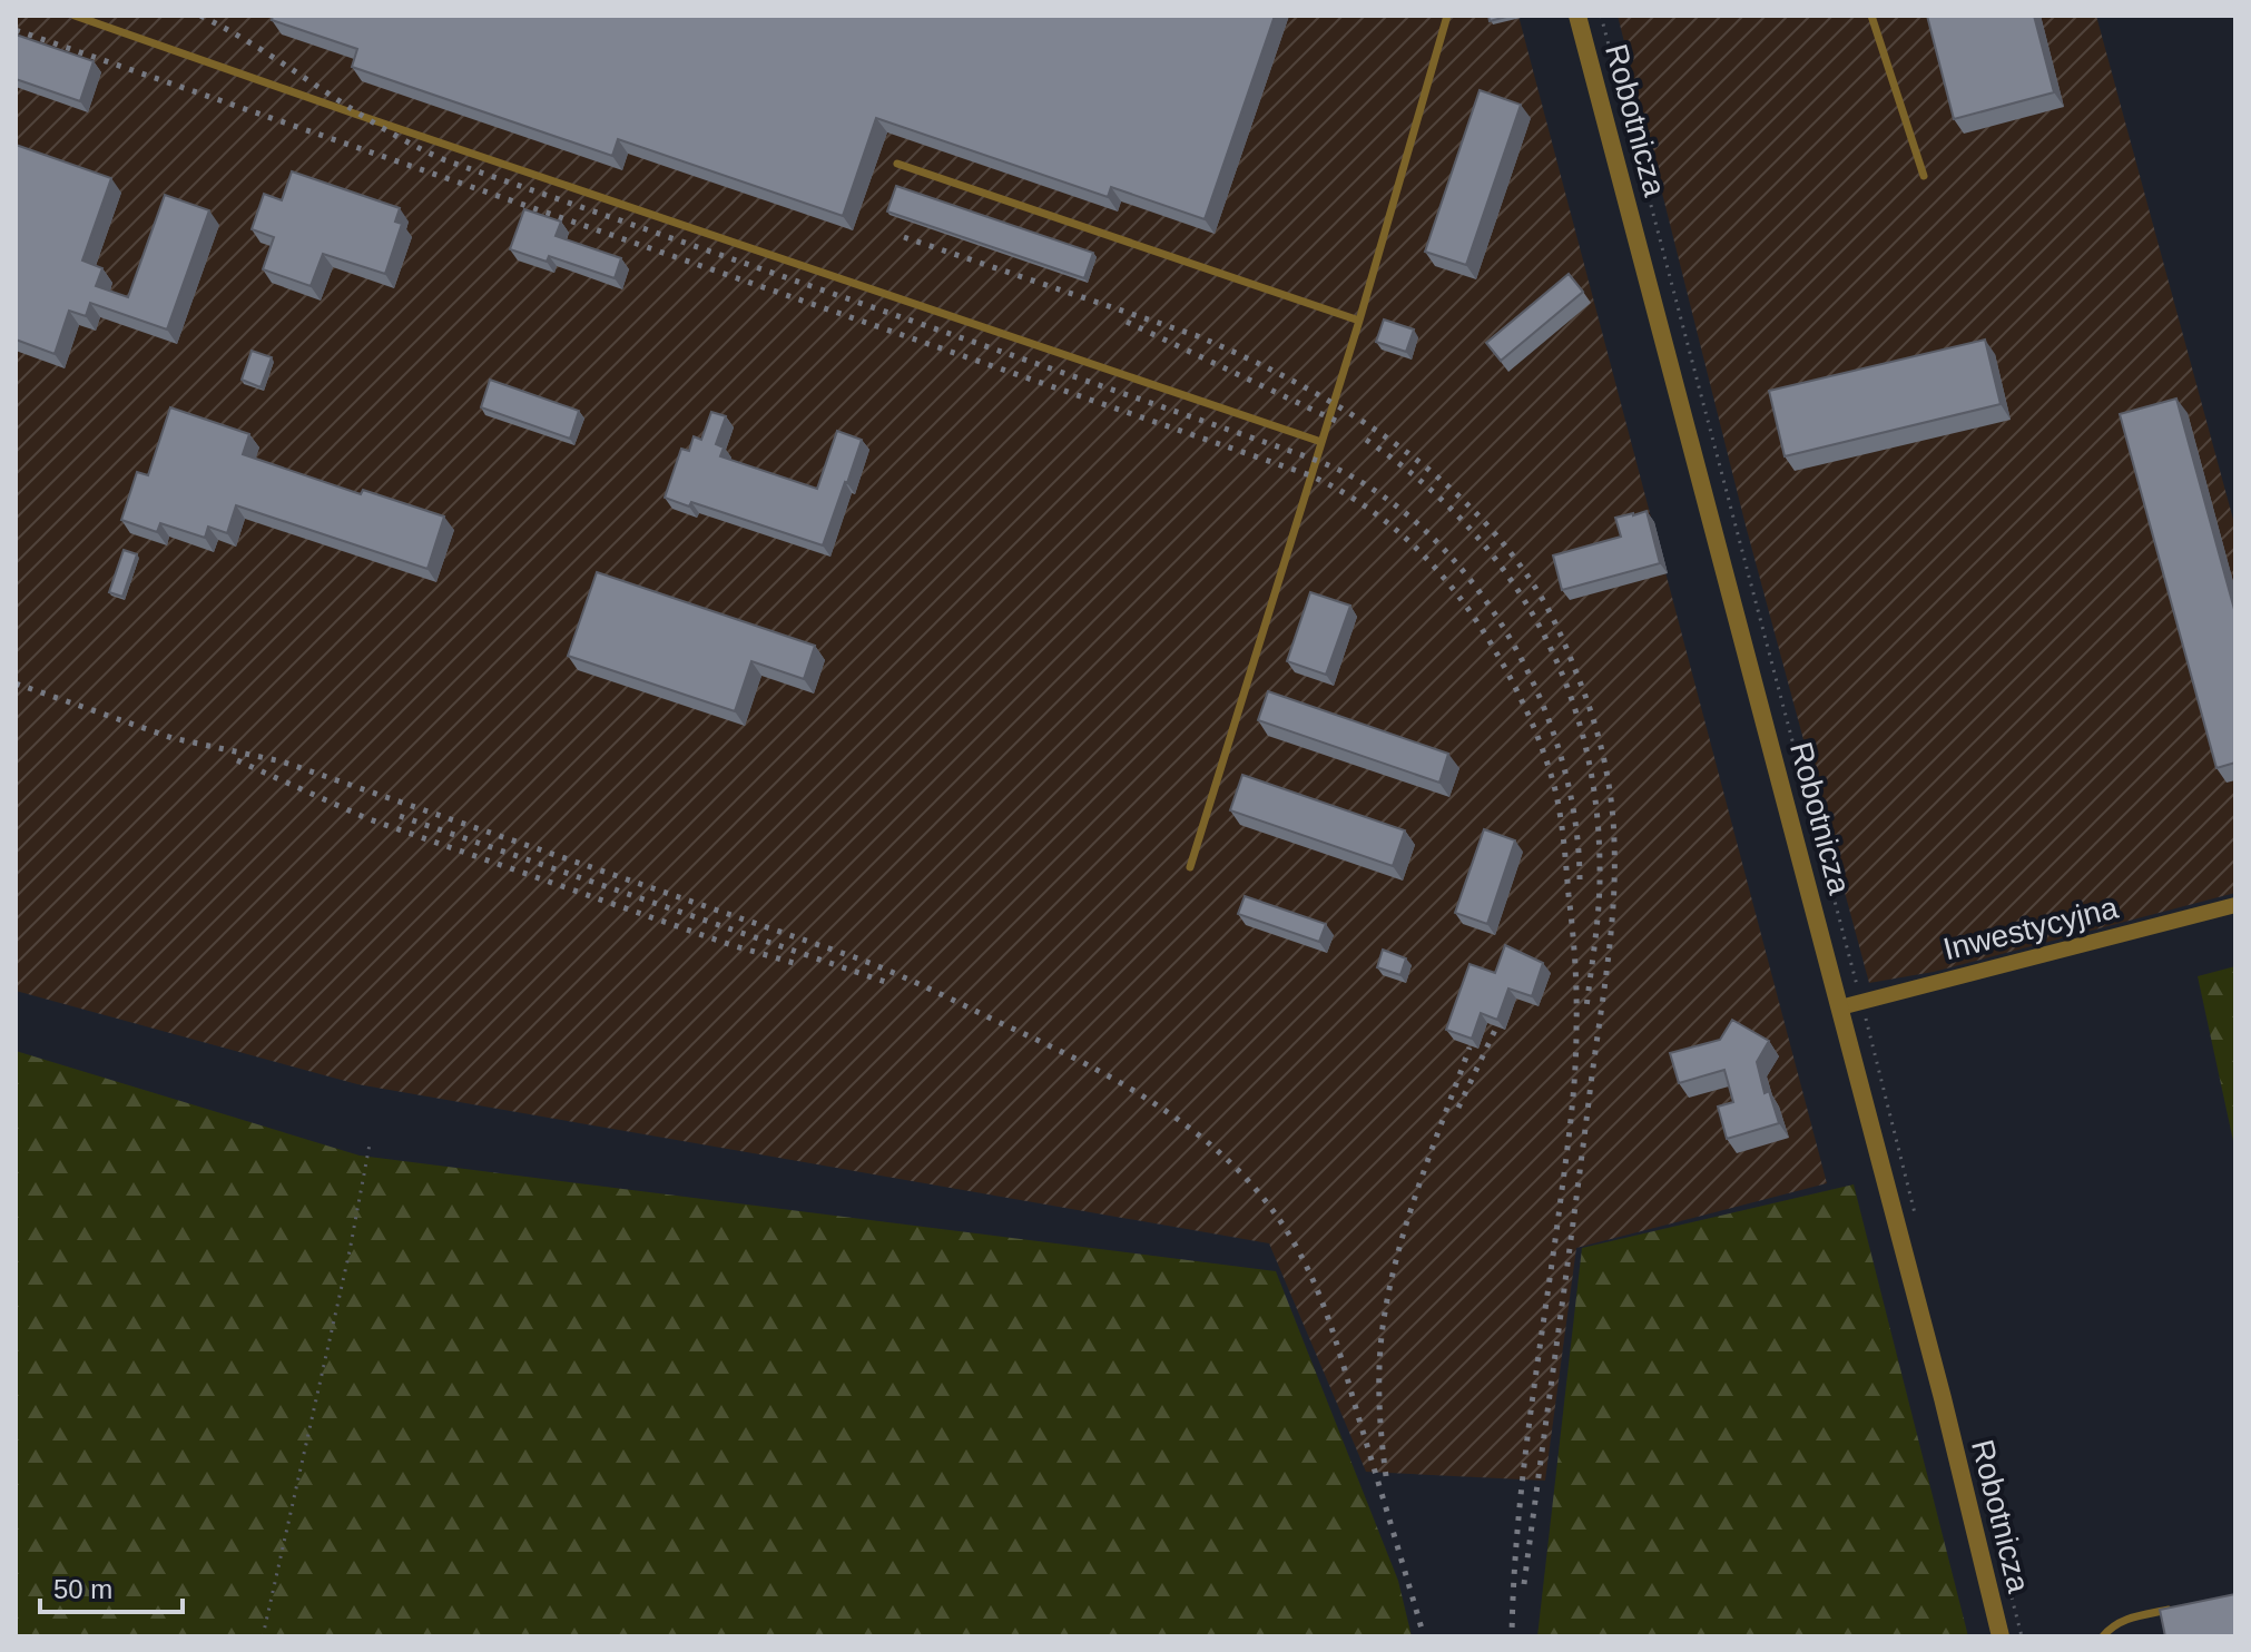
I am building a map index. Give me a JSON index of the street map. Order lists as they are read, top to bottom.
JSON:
{
  "streets": {
    "street": ["Robotnicza", "Inwestycyjna"]
  },
  "crossings": [
    ["Robotnicza", "Inwestycyjna"]
  ],
  "scale_bar": "50 m"
}
